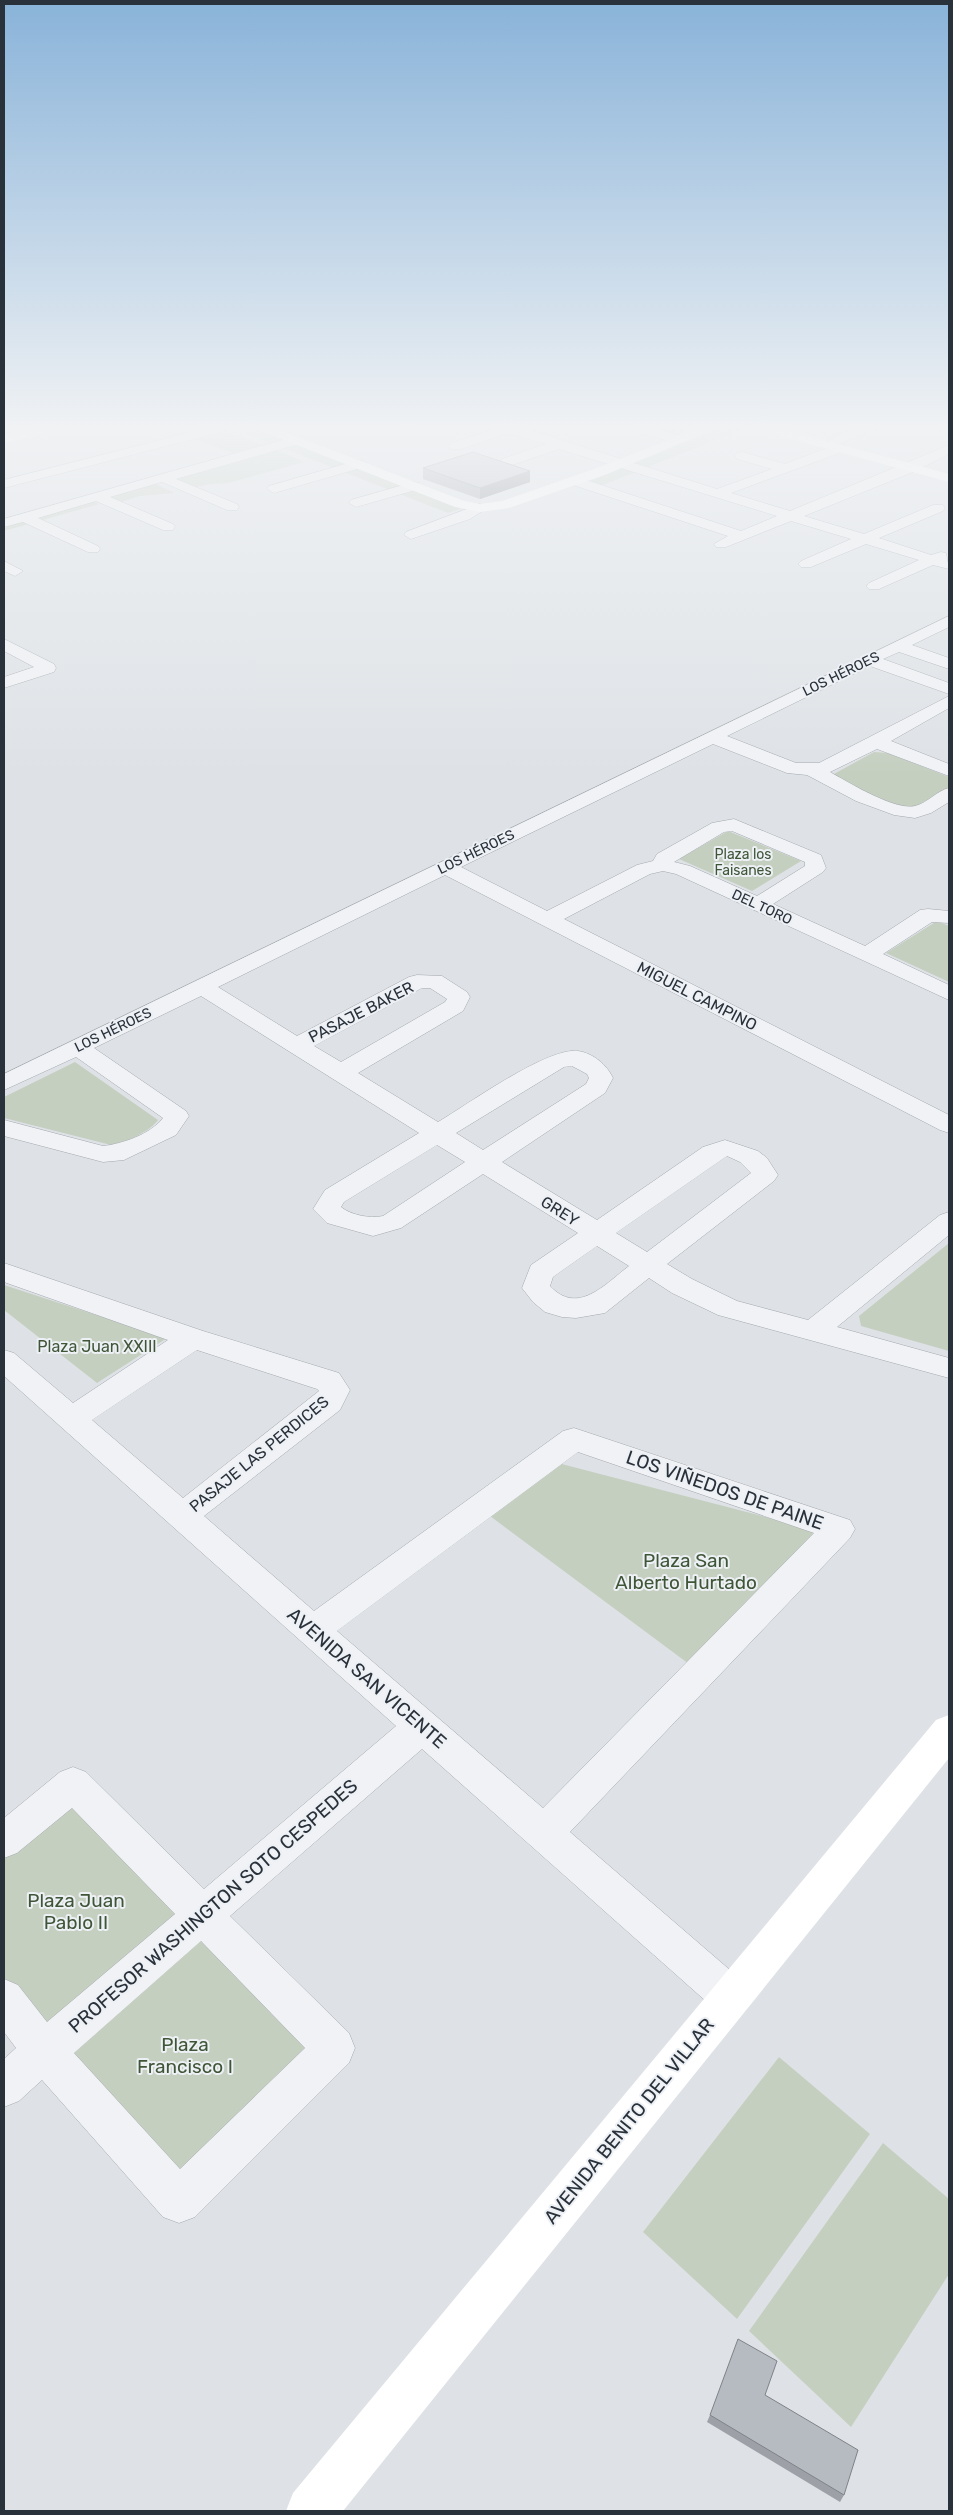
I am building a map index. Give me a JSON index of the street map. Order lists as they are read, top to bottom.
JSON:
{
  "streets": {
    "main road": ["AVENIDA BENITO DEL VILLAR"],
    "street": [
      "LOS HÉROES",
      "DEL TORO",
      "MIGUEL CAMPINO",
      "PASAJE BAKER",
      "GREY",
      "PASAJE LAS PERDICES",
      "LOS VIÑEDOS DE PAINE",
      "AVENIDA SAN VICENTE",
      "PROFESOR WASHINGTON SOTO CESPEDES"
    ]
  },
  "crossings": [
    ["LOS HÉROES", "MIGUEL CAMPINO"],
    ["LOS HÉROES", "GREY"],
    ["PASAJE BAKER", "GREY"],
    ["PASAJE LAS PERDICES", "AVENIDA SAN VICENTE"],
    ["LOS VIÑEDOS DE PAINE", "AVENIDA SAN VICENTE"],
    ["AVENIDA SAN VICENTE", "PROFESOR WASHINGTON SOTO CESPEDES"],
    ["AVENIDA SAN VICENTE", "AVENIDA BENITO DEL VILLAR"]
  ],
  "parks": [
    "Plaza los Faisanes",
    "Plaza Juan XXIII",
    "Plaza San Alberto Hurtado",
    "Plaza Juan Pablo II",
    "Plaza Francisco I"
  ]
}
